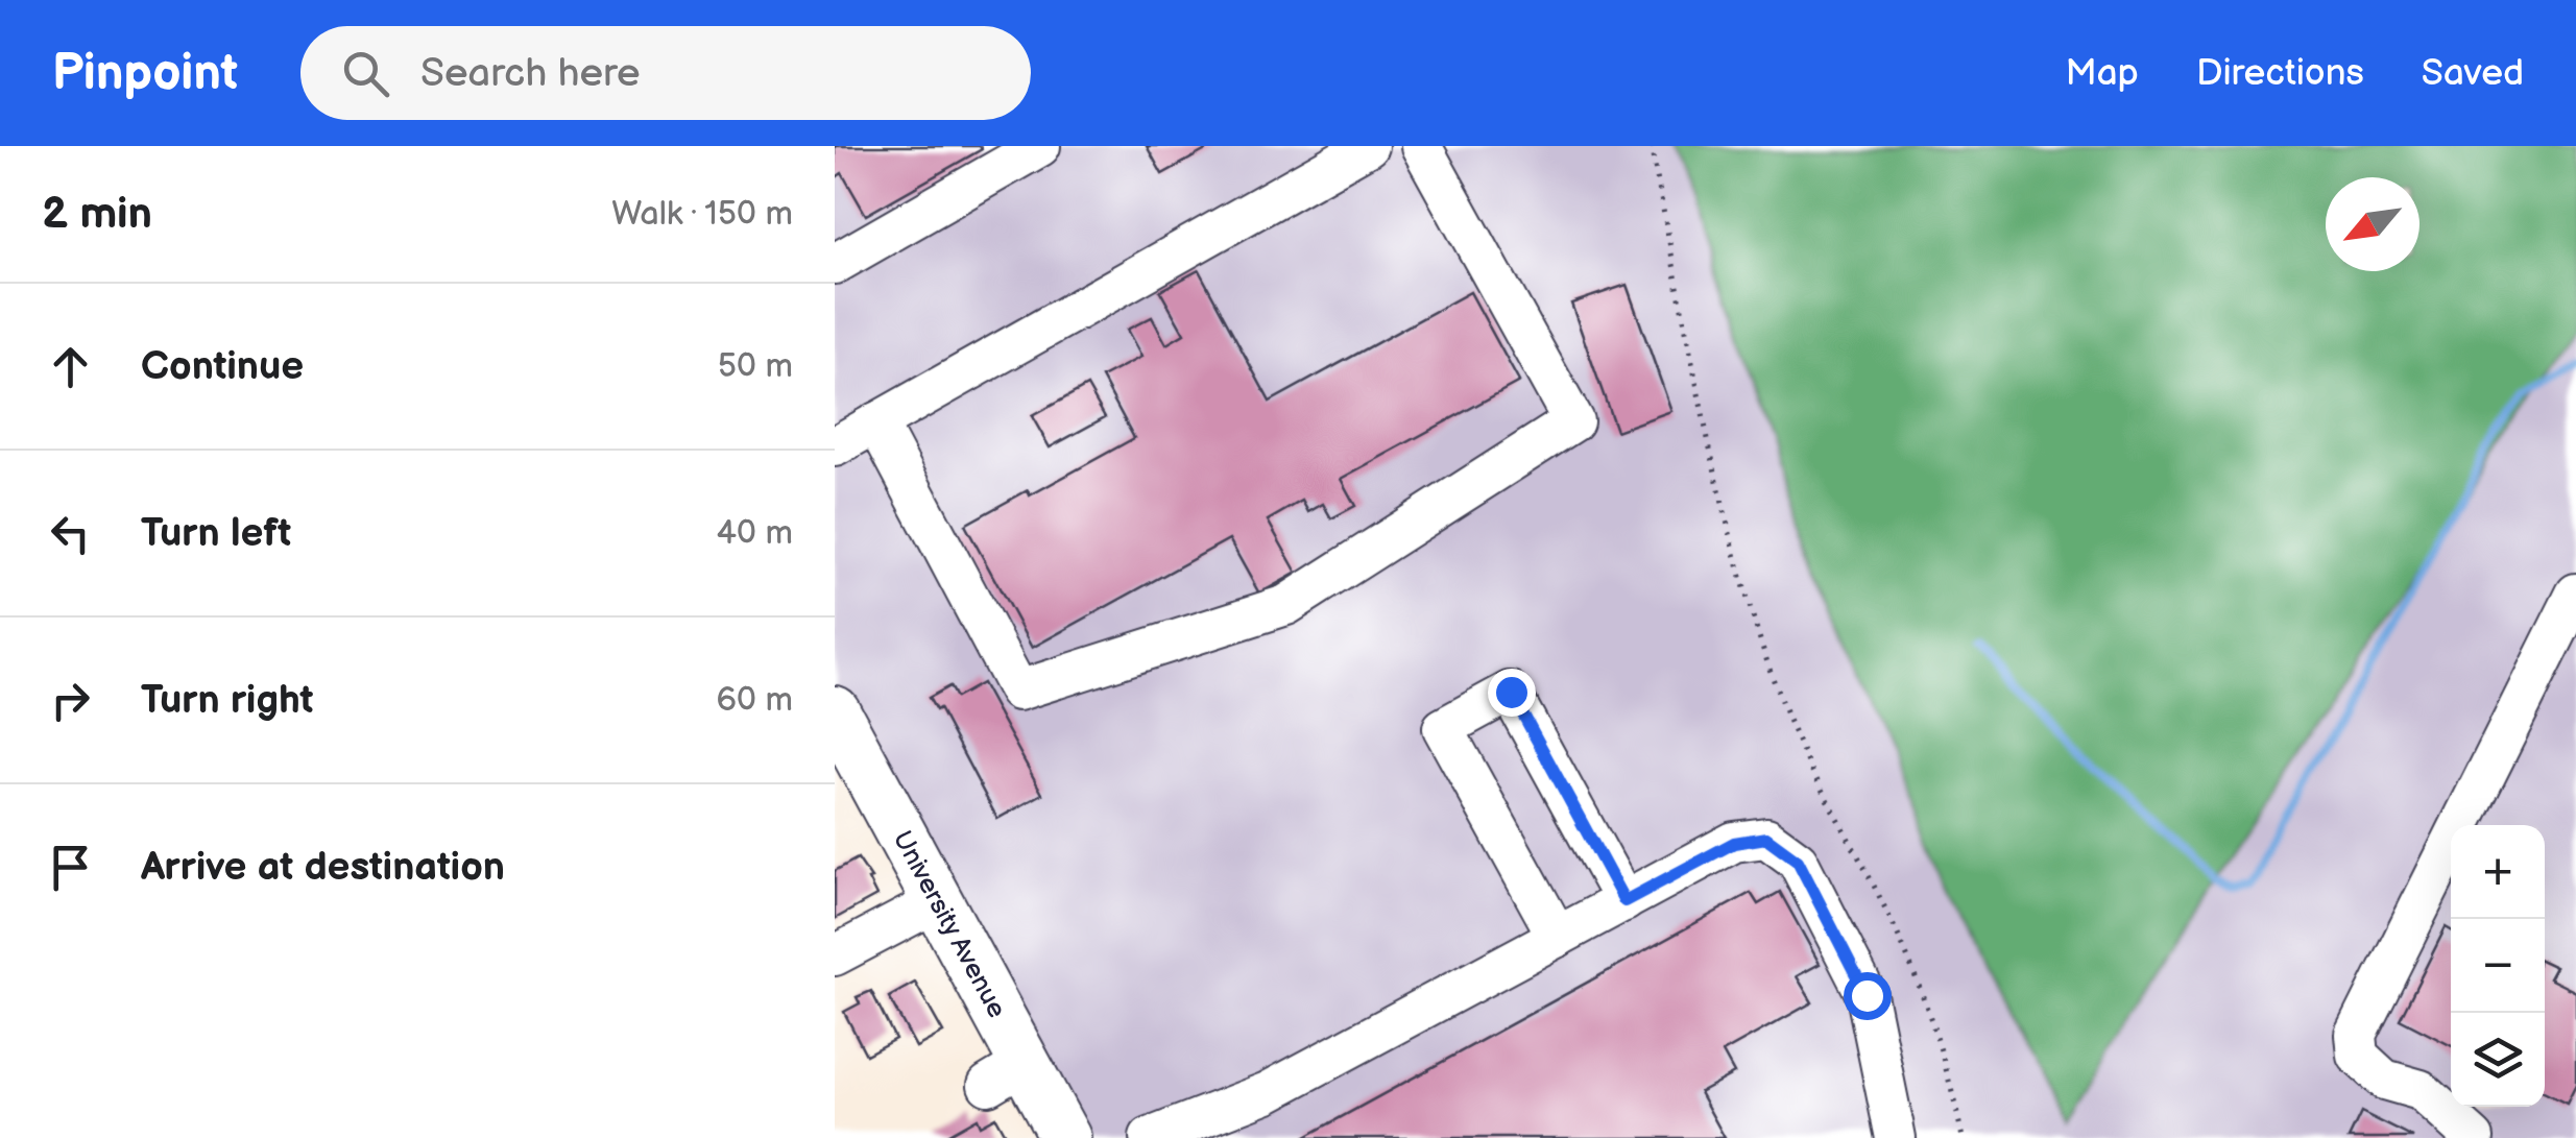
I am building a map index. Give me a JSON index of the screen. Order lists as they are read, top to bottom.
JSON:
{
  "streets": {
    "main road": ["University Avenue"]
  },
  "north": "bottom left",
  "page": {
    "header": "Pinpoint",
    "search": "Search here",
    "nav": ["Map", "Directions", "Saved"],
    "heading": ["2 min", "Walk · 150 m"],
    "list": [
      ["Continue", "50 m"],
      ["Turn left", "40 m"],
      ["Turn right", "60 m"],
      "Arrive at destination"
    ],
    "map_buttons": ["+", "−"]
  }
}
